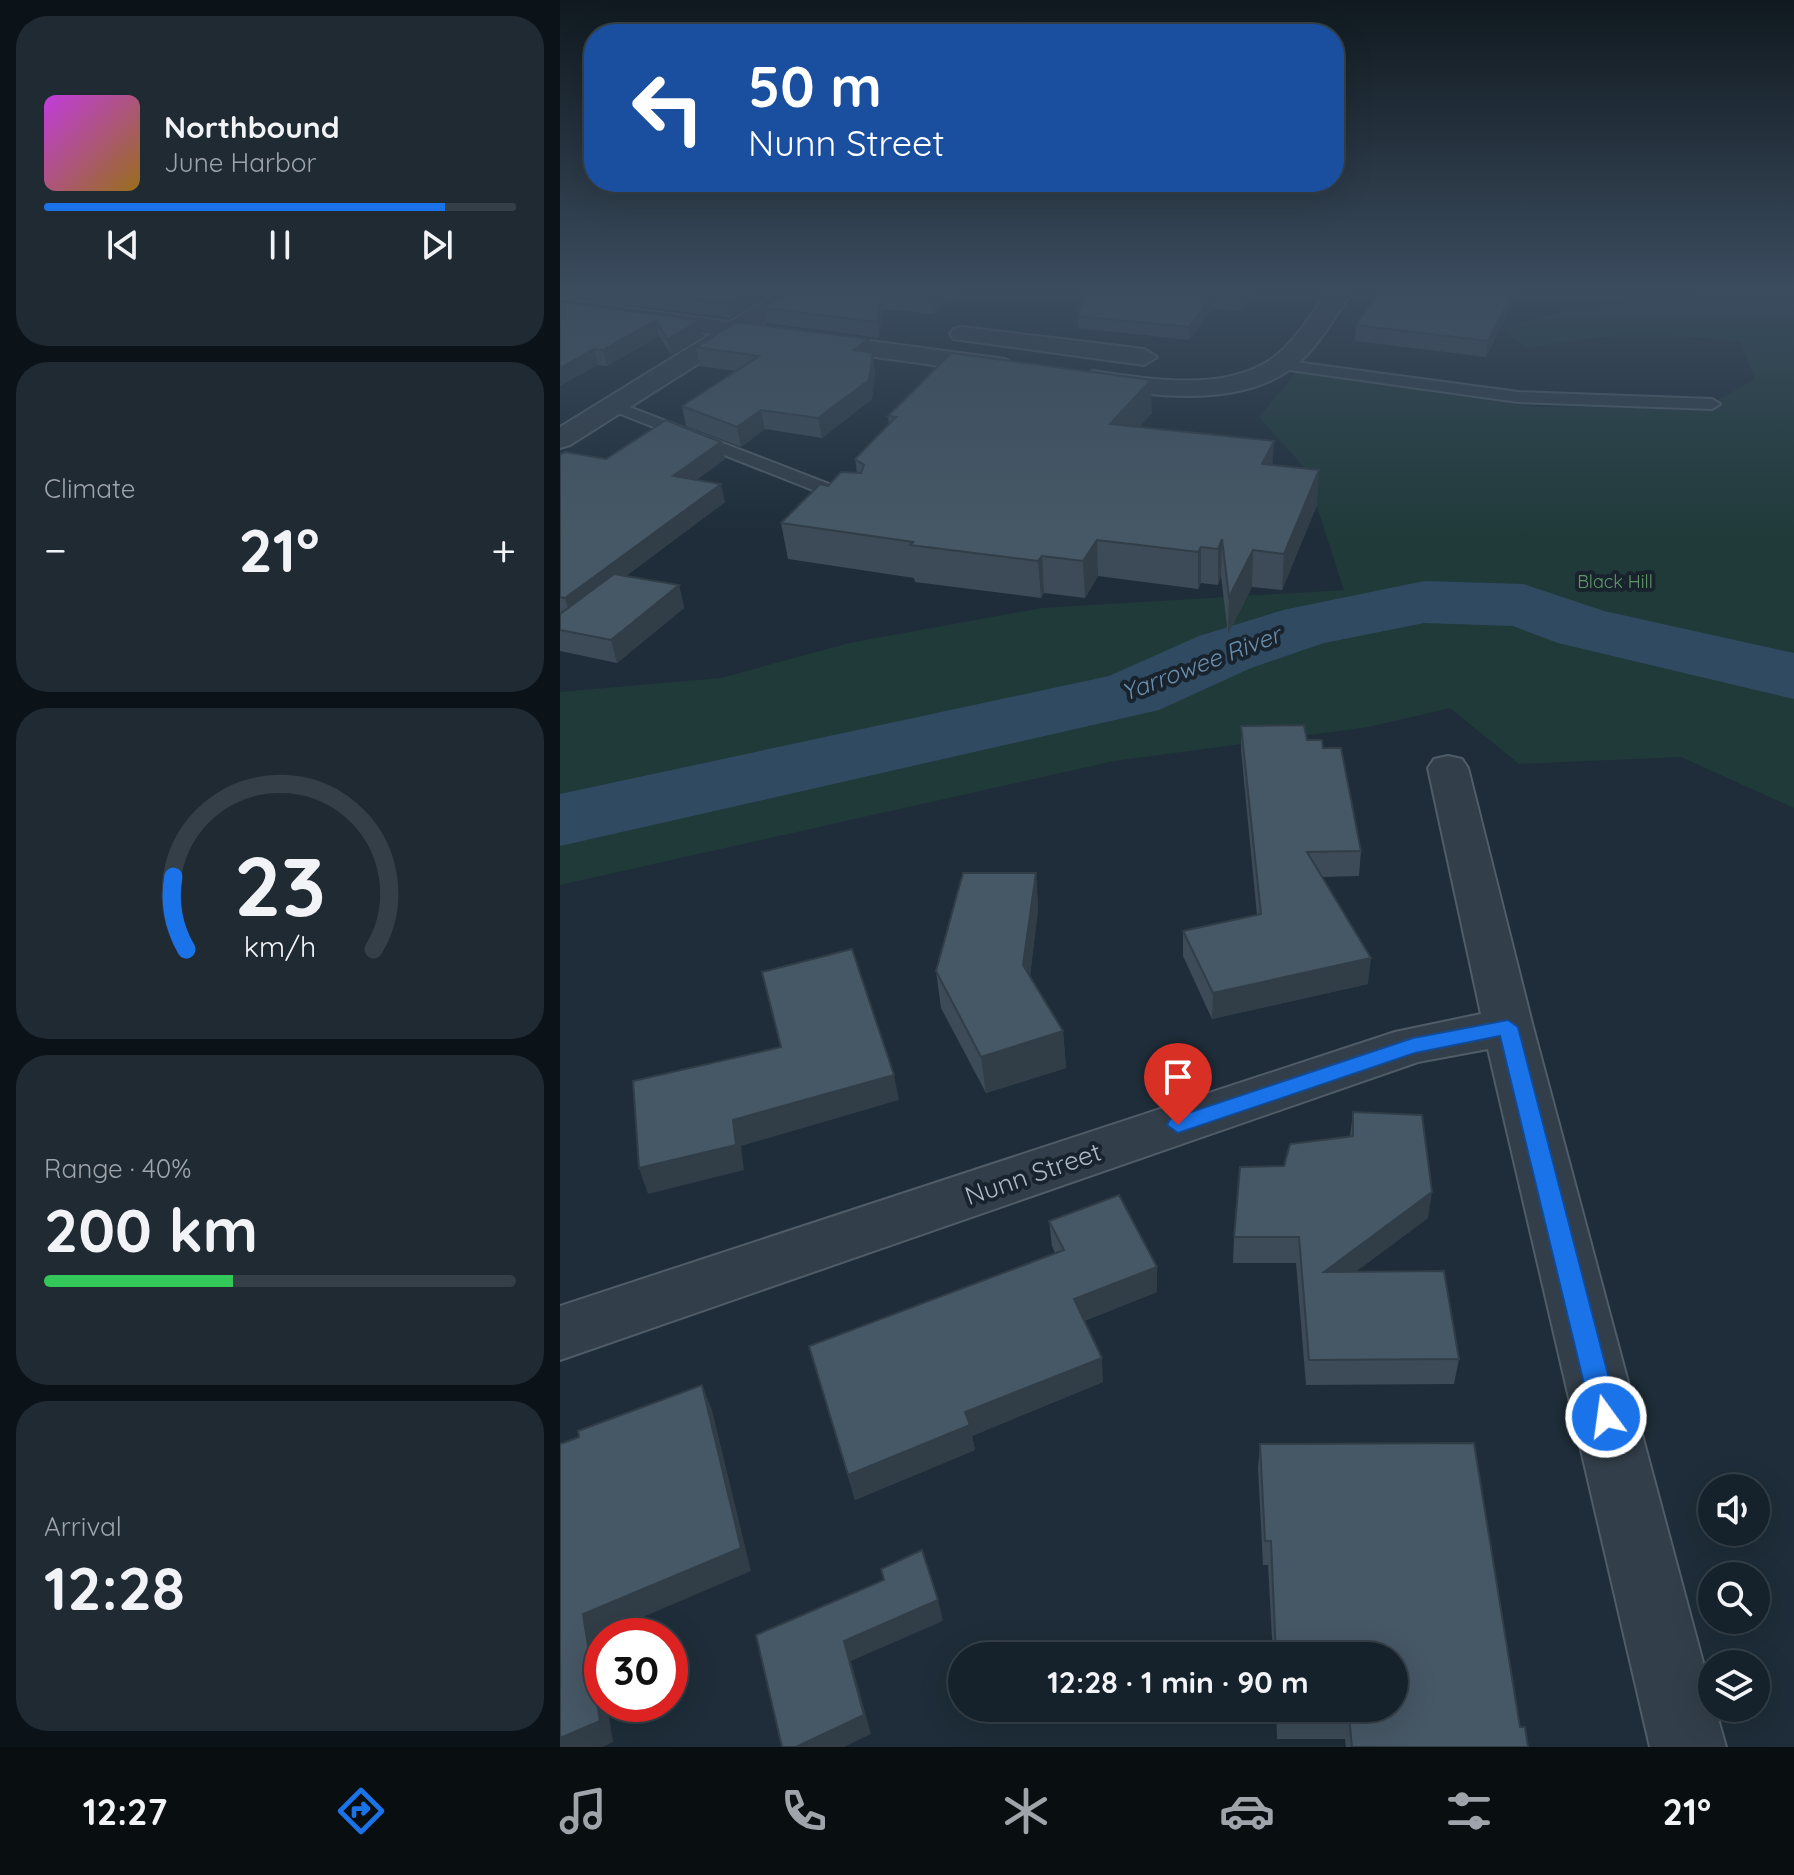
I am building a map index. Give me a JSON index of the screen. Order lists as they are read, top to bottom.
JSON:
{
  "streets": {
    "street": ["Nunn Street"]
  },
  "water": ["Yarrowee River"],
  "parks": ["Black Hill"],
  "page": {
    "turn": ["50 m", "Nunn Street"],
    "song": ["Northbound", "June Harbor"],
    "tile": [
      "Climate",
      ["Range · 40%", "200 km"],
      ["Arrival", "12:28"]
    ],
    "heat": ["−", "21°", "+"],
    "limit": "30",
    "trip": "12:28 · 1 min · 90 m",
    "tabs": ["12:27", "21°"],
    "gauge": ["23", "km/h"]
  }
}
